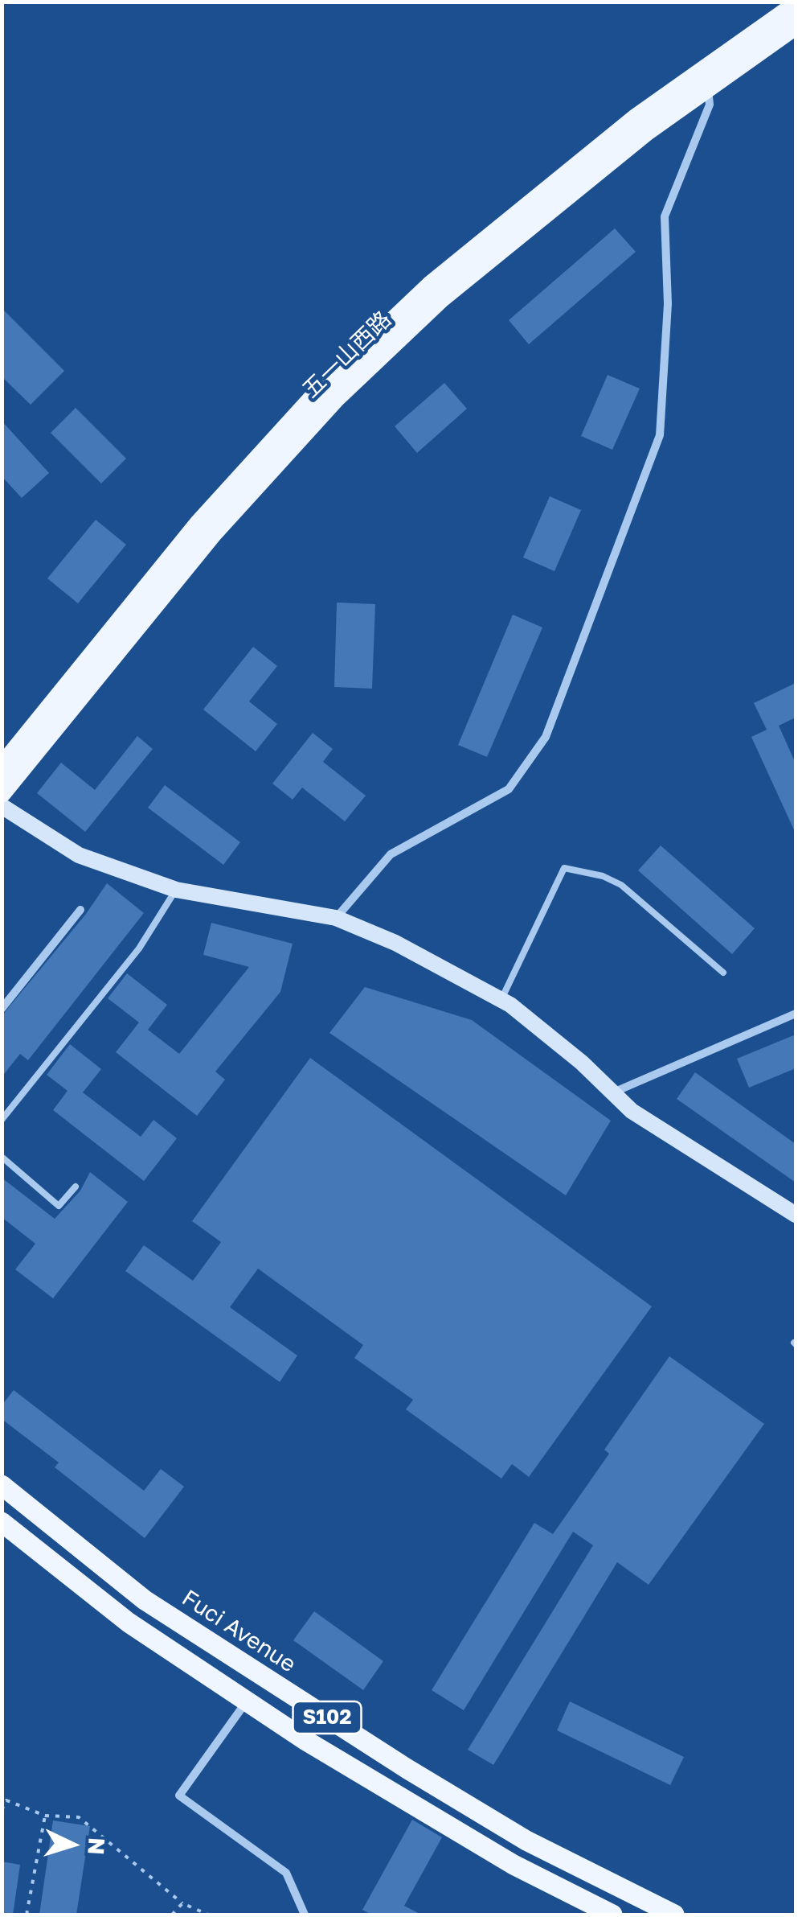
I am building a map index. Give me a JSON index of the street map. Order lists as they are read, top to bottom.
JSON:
{
  "streets": {
    "main road": ["五一山西路", "Fuci Avenue", "S102"]
  },
  "north": "right"
}
